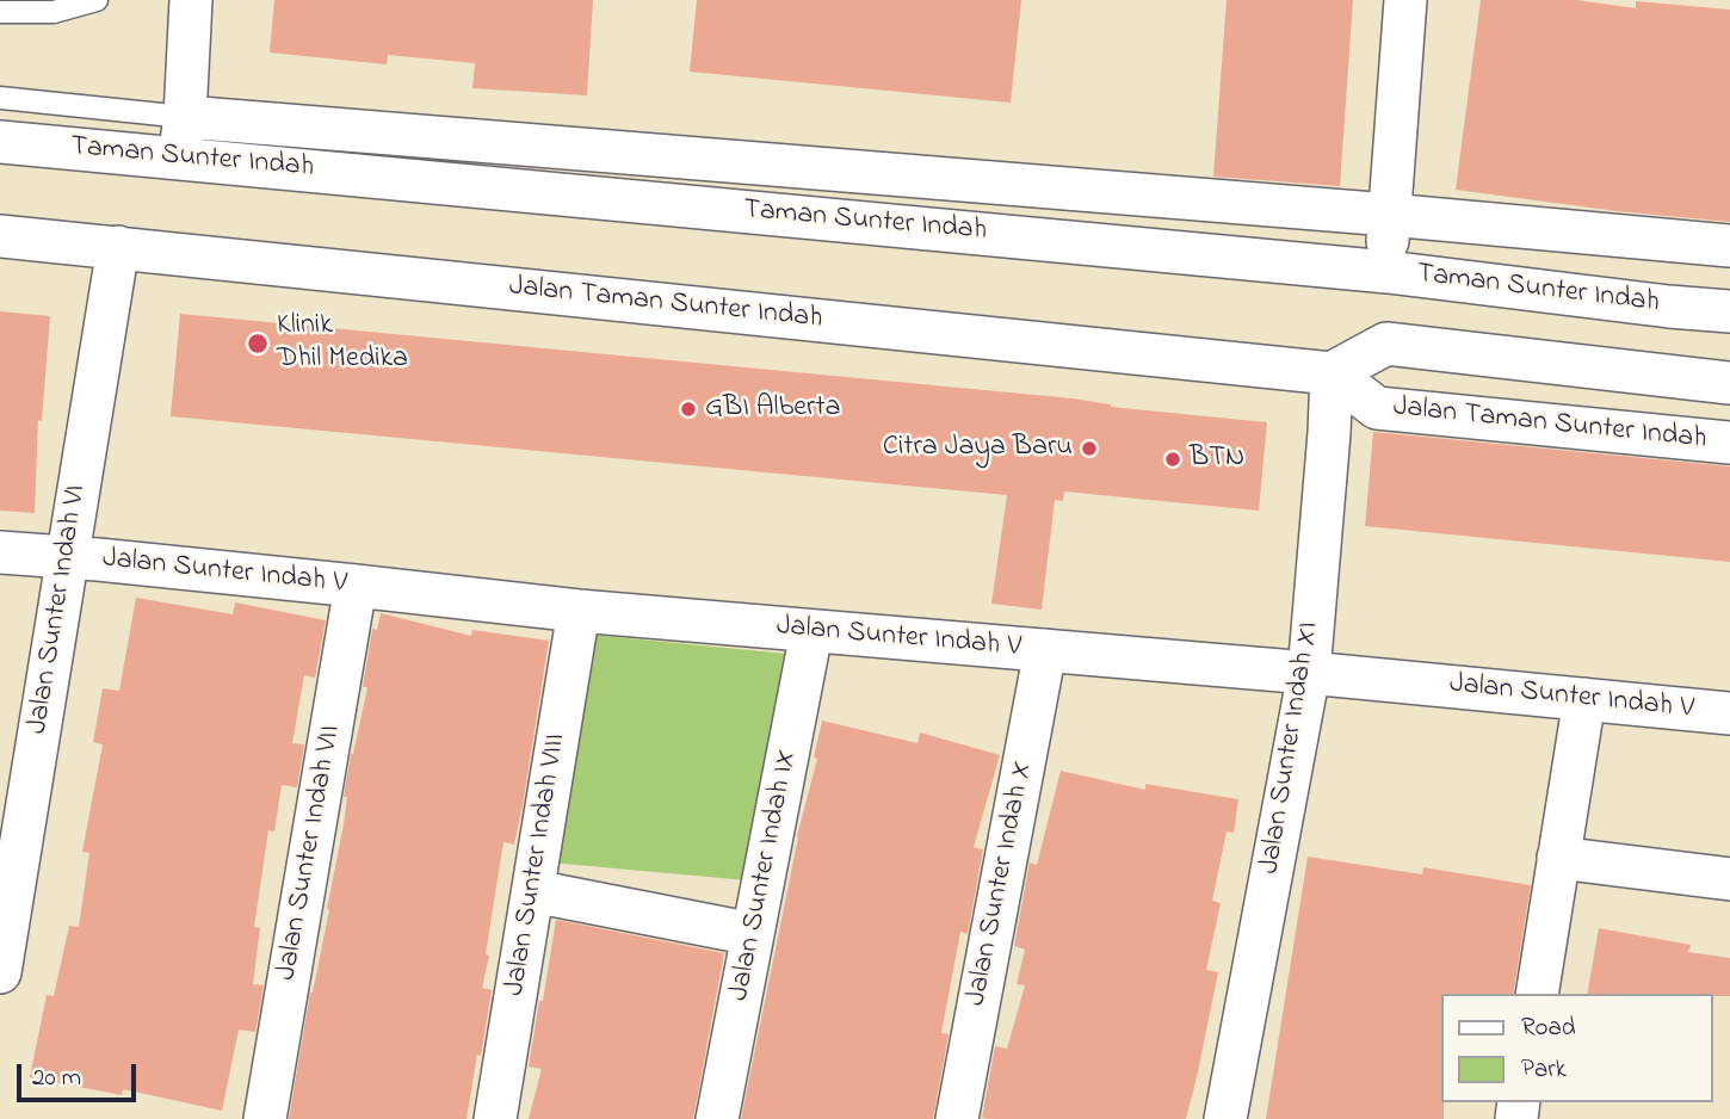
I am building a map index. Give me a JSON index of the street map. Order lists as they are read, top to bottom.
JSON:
{
  "streets": {
    "street": [
      "Taman Sunter Indah",
      "Jalan Taman Sunter Indah",
      "Jalan Sunter Indah V",
      "Jalan Sunter Indah VI",
      "Jalan Sunter Indah XI",
      "Jalan Sunter Indah VII",
      "Jalan Sunter Indah VIII",
      "Jalan Sunter Indah IX",
      "Jalan Sunter Indah X"
    ]
  },
  "crossings": [
    ["Jalan Taman Sunter Indah", "Jalan Sunter Indah VI"],
    ["Jalan Taman Sunter Indah", "Jalan Sunter Indah XI"],
    ["Jalan Sunter Indah V", "Jalan Sunter Indah VI"],
    ["Jalan Sunter Indah V", "Jalan Sunter Indah XI"],
    ["Jalan Sunter Indah V", "Jalan Sunter Indah VII"],
    ["Jalan Sunter Indah V", "Jalan Sunter Indah VIII"],
    ["Jalan Sunter Indah V", "Jalan Sunter Indah IX"],
    ["Jalan Sunter Indah V", "Jalan Sunter Indah X"]
  ],
  "places": [
    "Klinik Dhil Medika",
    "GBI Alberta",
    "Citra Jaya Baru",
    "BTN"
  ],
  "legend": ["Road", "Park"],
  "scale_bar": "20 m"
}
